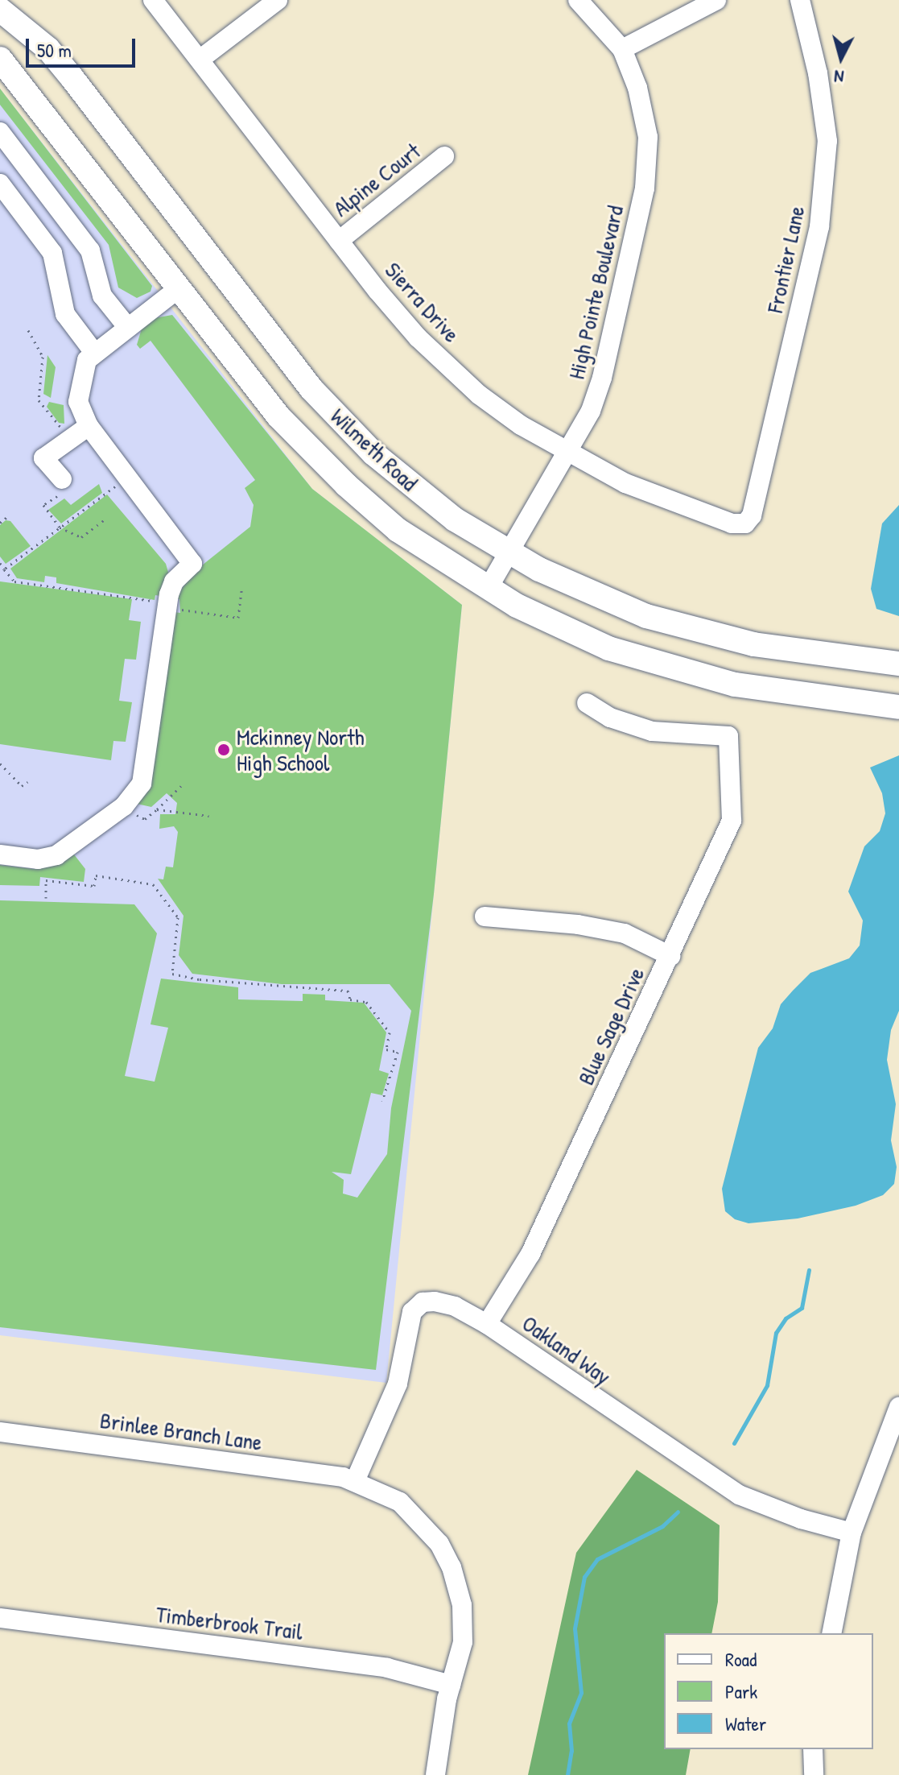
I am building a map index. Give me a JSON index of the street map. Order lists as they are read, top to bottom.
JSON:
{
  "streets": {
    "main road": ["Wilmeth Road"],
    "street": [
      "Alpine Court",
      "Frontier Lane",
      "High Pointe Boulevard",
      "Sierra Drive",
      "Blue Sage Drive",
      "Oakland Way",
      "Brinlee Branch Lane",
      "Timberbrook Trail"
    ]
  },
  "crossings": [
    ["Alpine Court", "Sierra Drive"],
    ["Frontier Lane", "Sierra Drive"],
    ["High Pointe Boulevard", "Sierra Drive"],
    ["High Pointe Boulevard", "Wilmeth Road"],
    ["Blue Sage Drive", "Oakland Way"],
    ["Oakland Way", "Brinlee Branch Lane"],
    ["Brinlee Branch Lane", "Timberbrook Trail"]
  ],
  "places": ["Mckinney North High School"],
  "legend": ["Road", "Park", "Water"],
  "scale_bar": "50 m",
  "north": "bottom"
}
